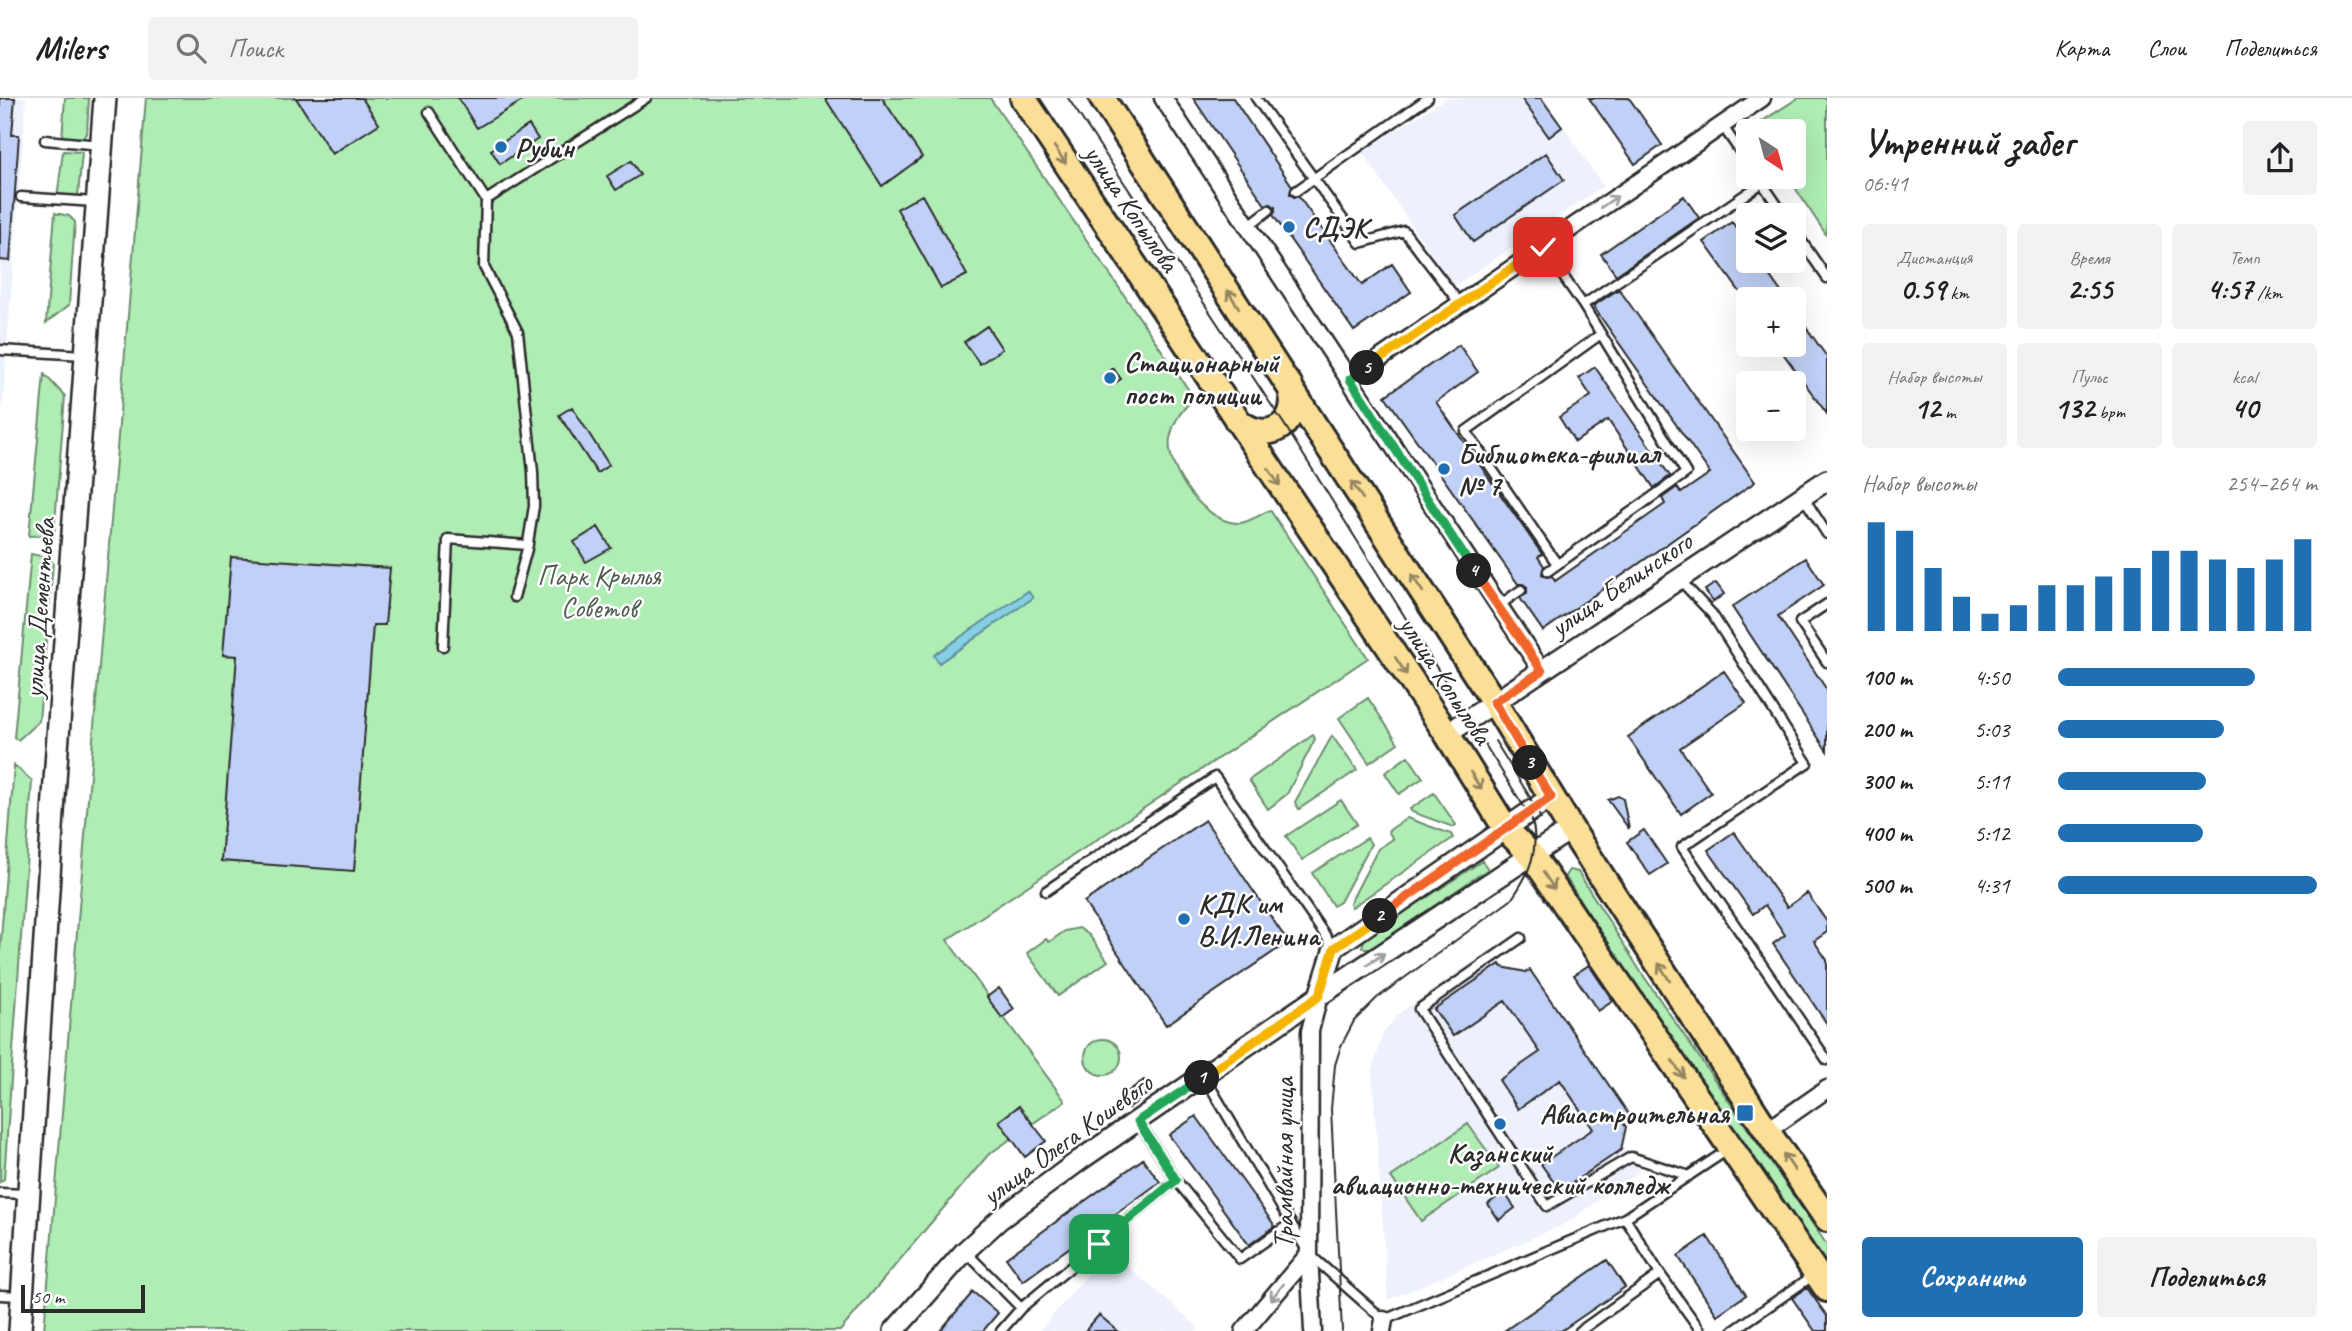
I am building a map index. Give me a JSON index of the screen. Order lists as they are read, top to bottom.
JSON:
{
  "streets": {
    "main road": ["улица Копылова", "улица Дементьева"],
    "street": ["улица Белинского", "улица Олега Кошевого", "Трамвайная улица"]
  },
  "crossings": [
    ["улица Копылова", "улица Белинского"],
    ["улица Копылова", "улица Олега Кошевого"],
    ["улица Олега Кошевого", "Трамвайная улица"]
  ],
  "parks": ["Парк Крылья Советов"],
  "places": {
    "other": [
      "Рубин",
      "СДЭК",
      "Стационарный пост полиции",
      "Библиотека-филиал № 7",
      "КДК им В.И.Ленина",
      "Казанский авиационно-технический колледж"
    ],
    "transit": ["Авиастроительная"]
  },
  "scale_bar": "50 m",
  "north": "bottom right",
  "page": {
    "header": "Milers",
    "search": "Поиск",
    "nav": ["Карта", "Слои", "Поделиться"],
    "heading": ["Утренний забег", "06:41"],
    "map_buttons": ["+", "−"],
    "stats": [
      ["Дистанция", "0.59 km"],
      ["Время", "2:55"],
      ["Темп", "4:57 /km"],
      ["Набор высоты", "12 m"],
      ["Пульс", "132 bpm"],
      ["kcal", "40"]
    ],
    "pins": [
      "5",
      "4",
      "3",
      "2",
      "1"
    ],
    "chart": ["Набор высоты", "254–264 m"],
    "list": [
      {
        "name": "100 m",
        "note": "4:50"
      },
      {
        "name": "200 m",
        "note": "5:03"
      },
      {
        "name": "300 m",
        "note": "5:11"
      },
      {
        "name": "400 m",
        "note": "5:12"
      },
      {
        "name": "500 m",
        "note": "4:31"
      }
    ],
    "buttons": ["Сохранить", "Поделиться"],
    "scale": "50 m"
  }
}
